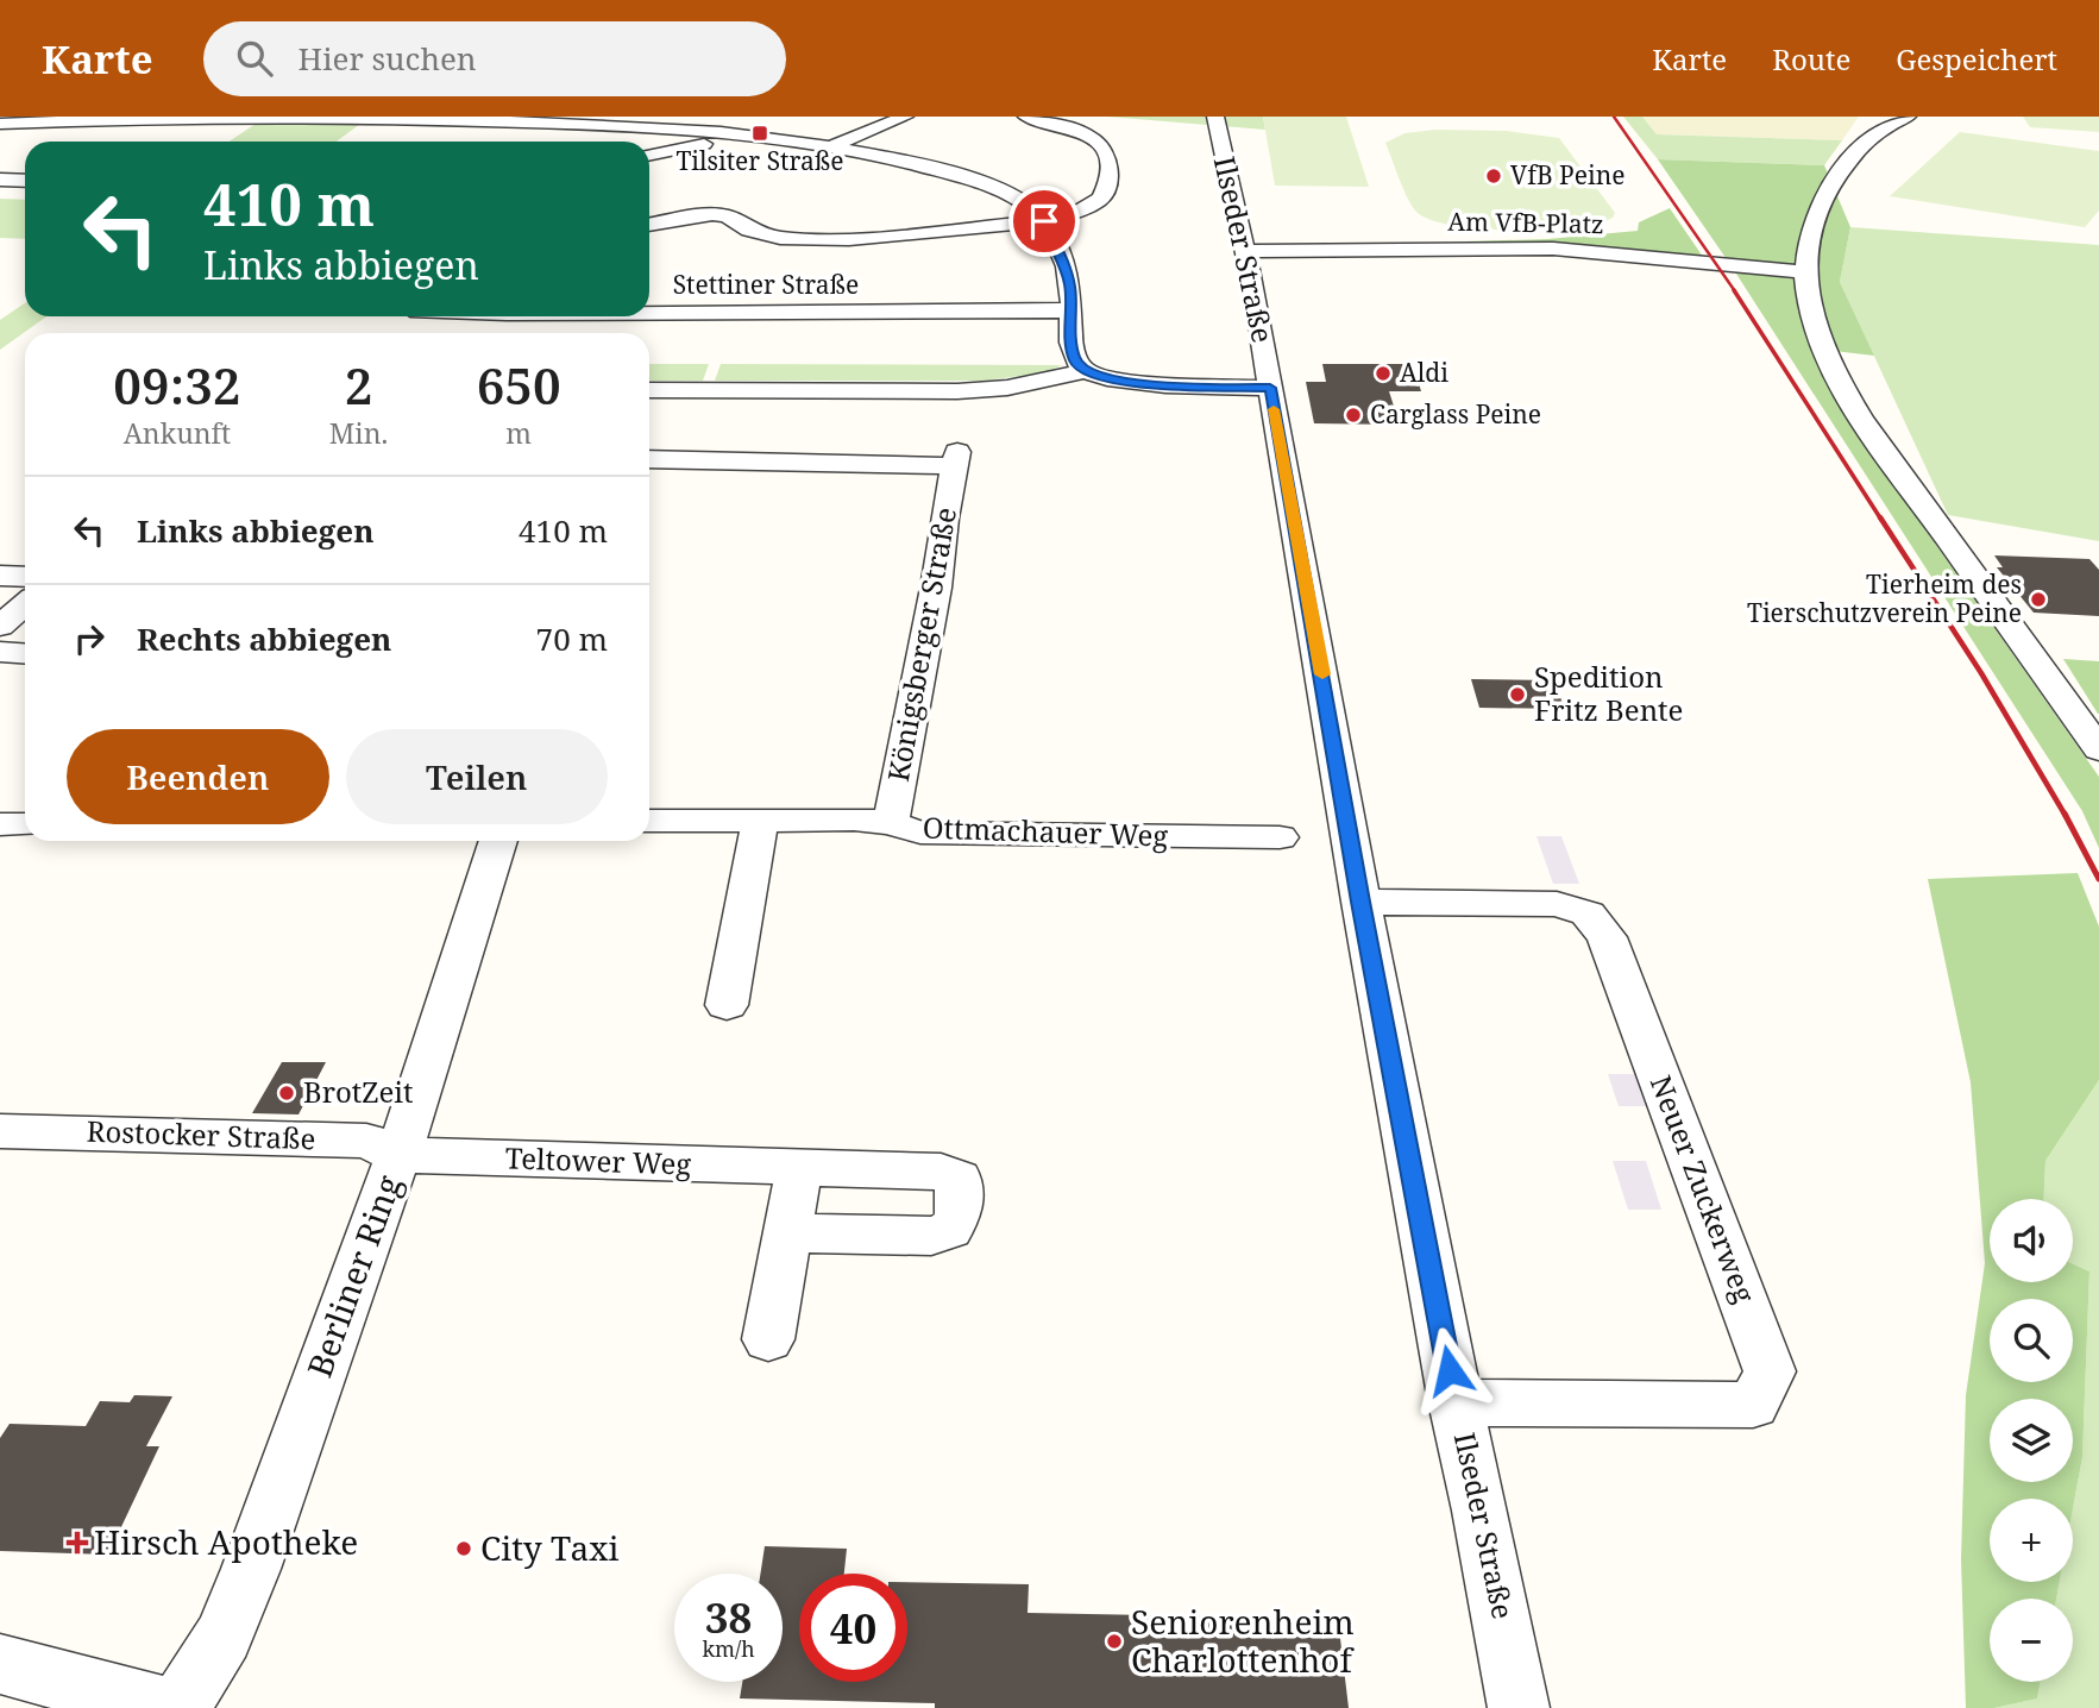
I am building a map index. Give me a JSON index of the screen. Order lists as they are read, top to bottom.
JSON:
{
  "streets": {
    "street": [
      "Am VfB-Platz",
      "Ilseder Straße",
      "Stettiner Straße",
      "Königsberger Straße",
      "Ottmachauer Weg",
      "Rostocker Straße",
      "Teltower Weg",
      "Neuer Zuckerweg",
      "Berliner Ring"
    ]
  },
  "crossings": [
    ["Am VfB-Platz", "Ilseder Straße"],
    ["Ilseder Straße", "Neuer Zuckerweg"],
    ["Königsberger Straße", "Ottmachauer Weg"],
    ["Rostocker Straße", "Teltower Weg"],
    ["Rostocker Straße", "Berliner Ring"],
    ["Teltower Weg", "Berliner Ring"]
  ],
  "places": {
    "transit": ["Tilsiter Straße"],
    "other": [
      "VfB Peine",
      "Aldi",
      "Carglass Peine",
      "Tierheim des Tierschutzverein Peine",
      "Spedition Fritz Bente",
      "BrotZeit",
      "City Taxi",
      "Seniorenheim Charlottenhof"
    ],
    "health": ["Hirsch Apotheke"]
  },
  "page": {
    "header": "Karte",
    "search": "Hier suchen",
    "nav": ["Karte", "Route", "Gespeichert"],
    "turn": ["410 m", "Links abbiegen"],
    "eta": [
      "09:32",
      "Ankunft",
      "2",
      "Min.",
      "650",
      "m"
    ],
    "list": [
      {
        "name": "Links abbiegen",
        "value": "410 m"
      },
      {
        "name": "Rechts abbiegen",
        "value": "70 m"
      }
    ],
    "buttons": ["Beenden", "Teilen"],
    "map_buttons": ["+", "−"],
    "speed": "38 km/h",
    "limit": "40"
  }
}
